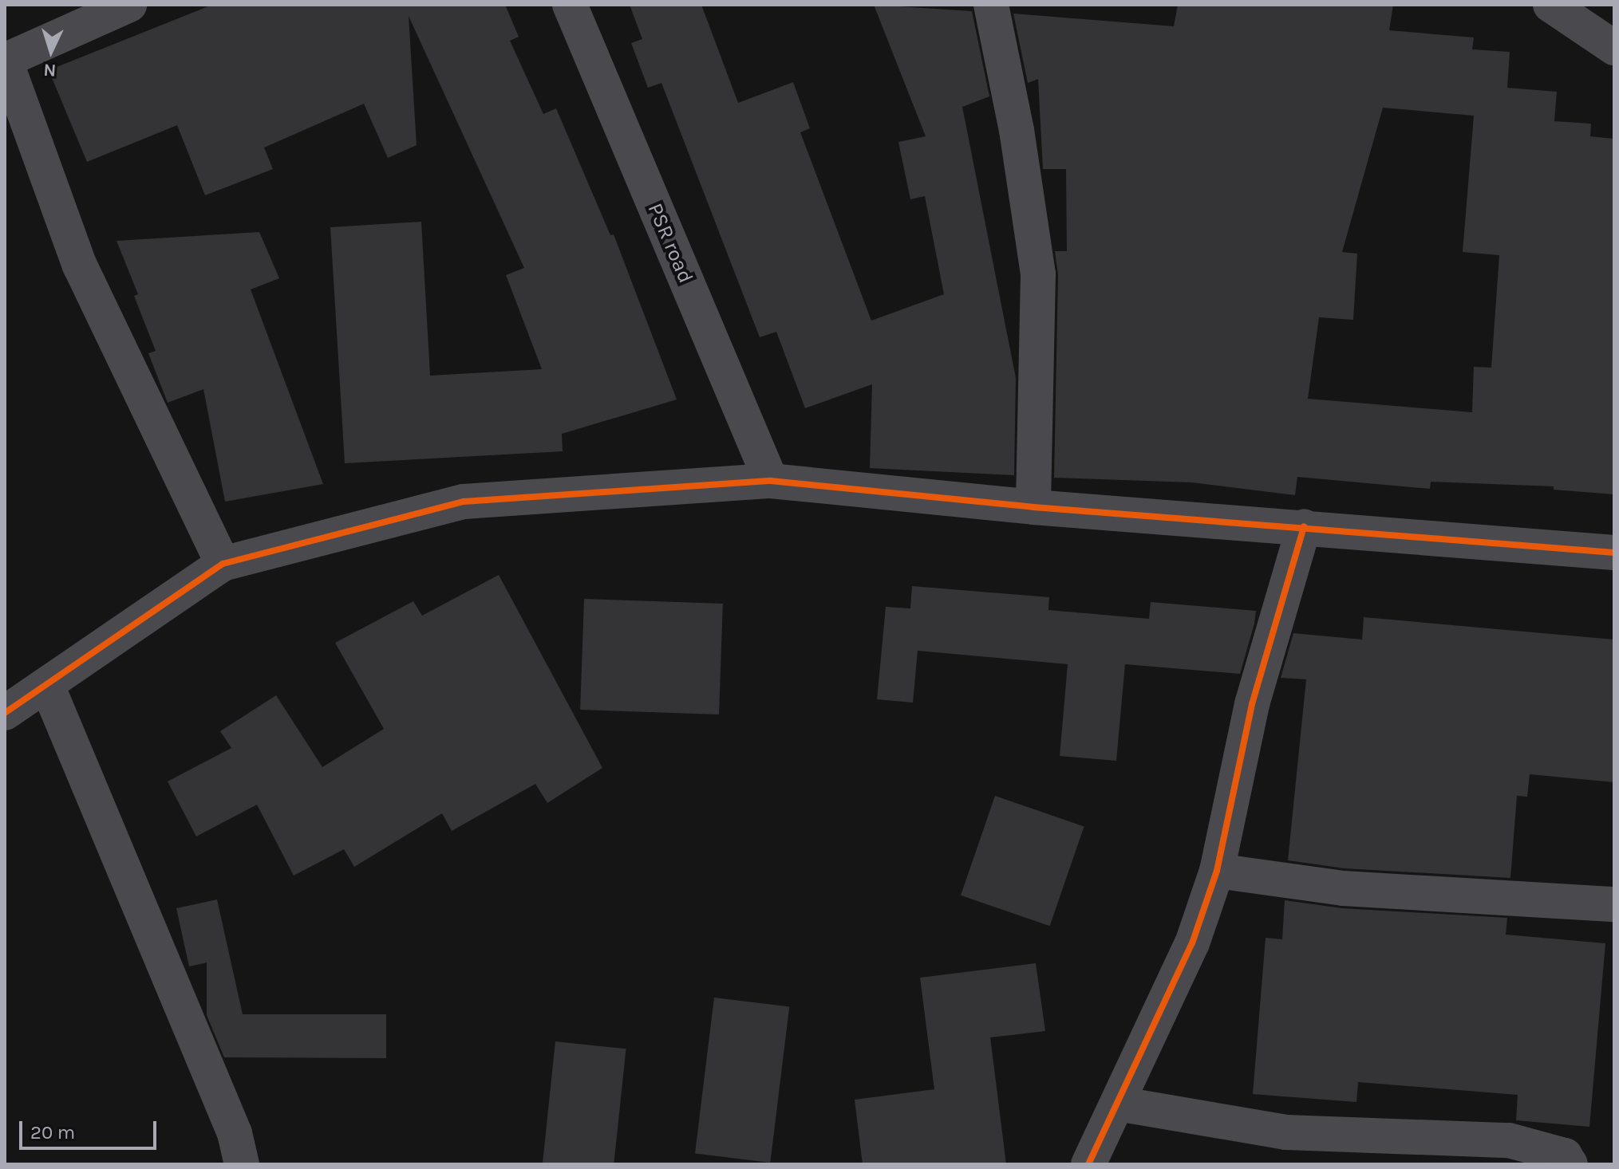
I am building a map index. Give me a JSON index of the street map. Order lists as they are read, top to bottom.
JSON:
{
  "streets": {
    "street": ["PSR road"]
  },
  "scale_bar": "20 m",
  "north": "bottom"
}
